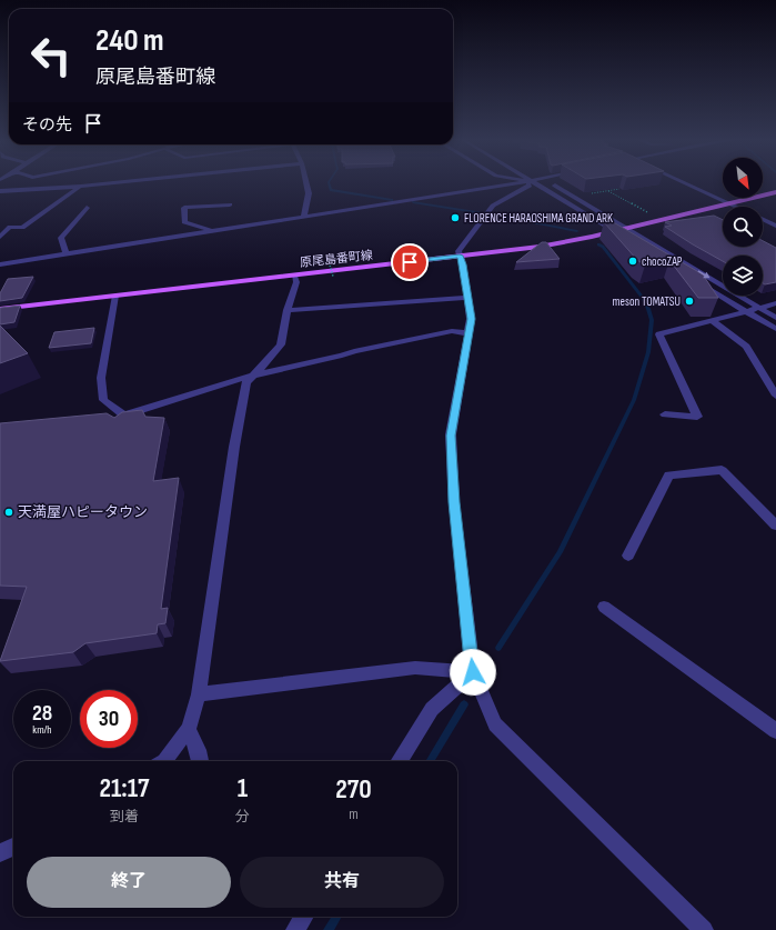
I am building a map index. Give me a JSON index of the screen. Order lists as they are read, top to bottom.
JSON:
{
  "streets": {
    "main road": ["原尾島番町線"]
  },
  "places": [
    "FLORENCE HARAOSHIMA GRAND ARK",
    "chocoZAP",
    "meson TOMATSU",
    "天満屋ハピータウン"
  ],
  "north": "bottom right",
  "page": {
    "turn": ["240 m", "原尾島番町線"],
    "then": "その先",
    "speed": "28 km/h",
    "limit": "30",
    "eta": [
      "21:17",
      "到着",
      "1",
      "分",
      "270",
      "m"
    ],
    "buttons": ["終了", "共有"]
  }
}
